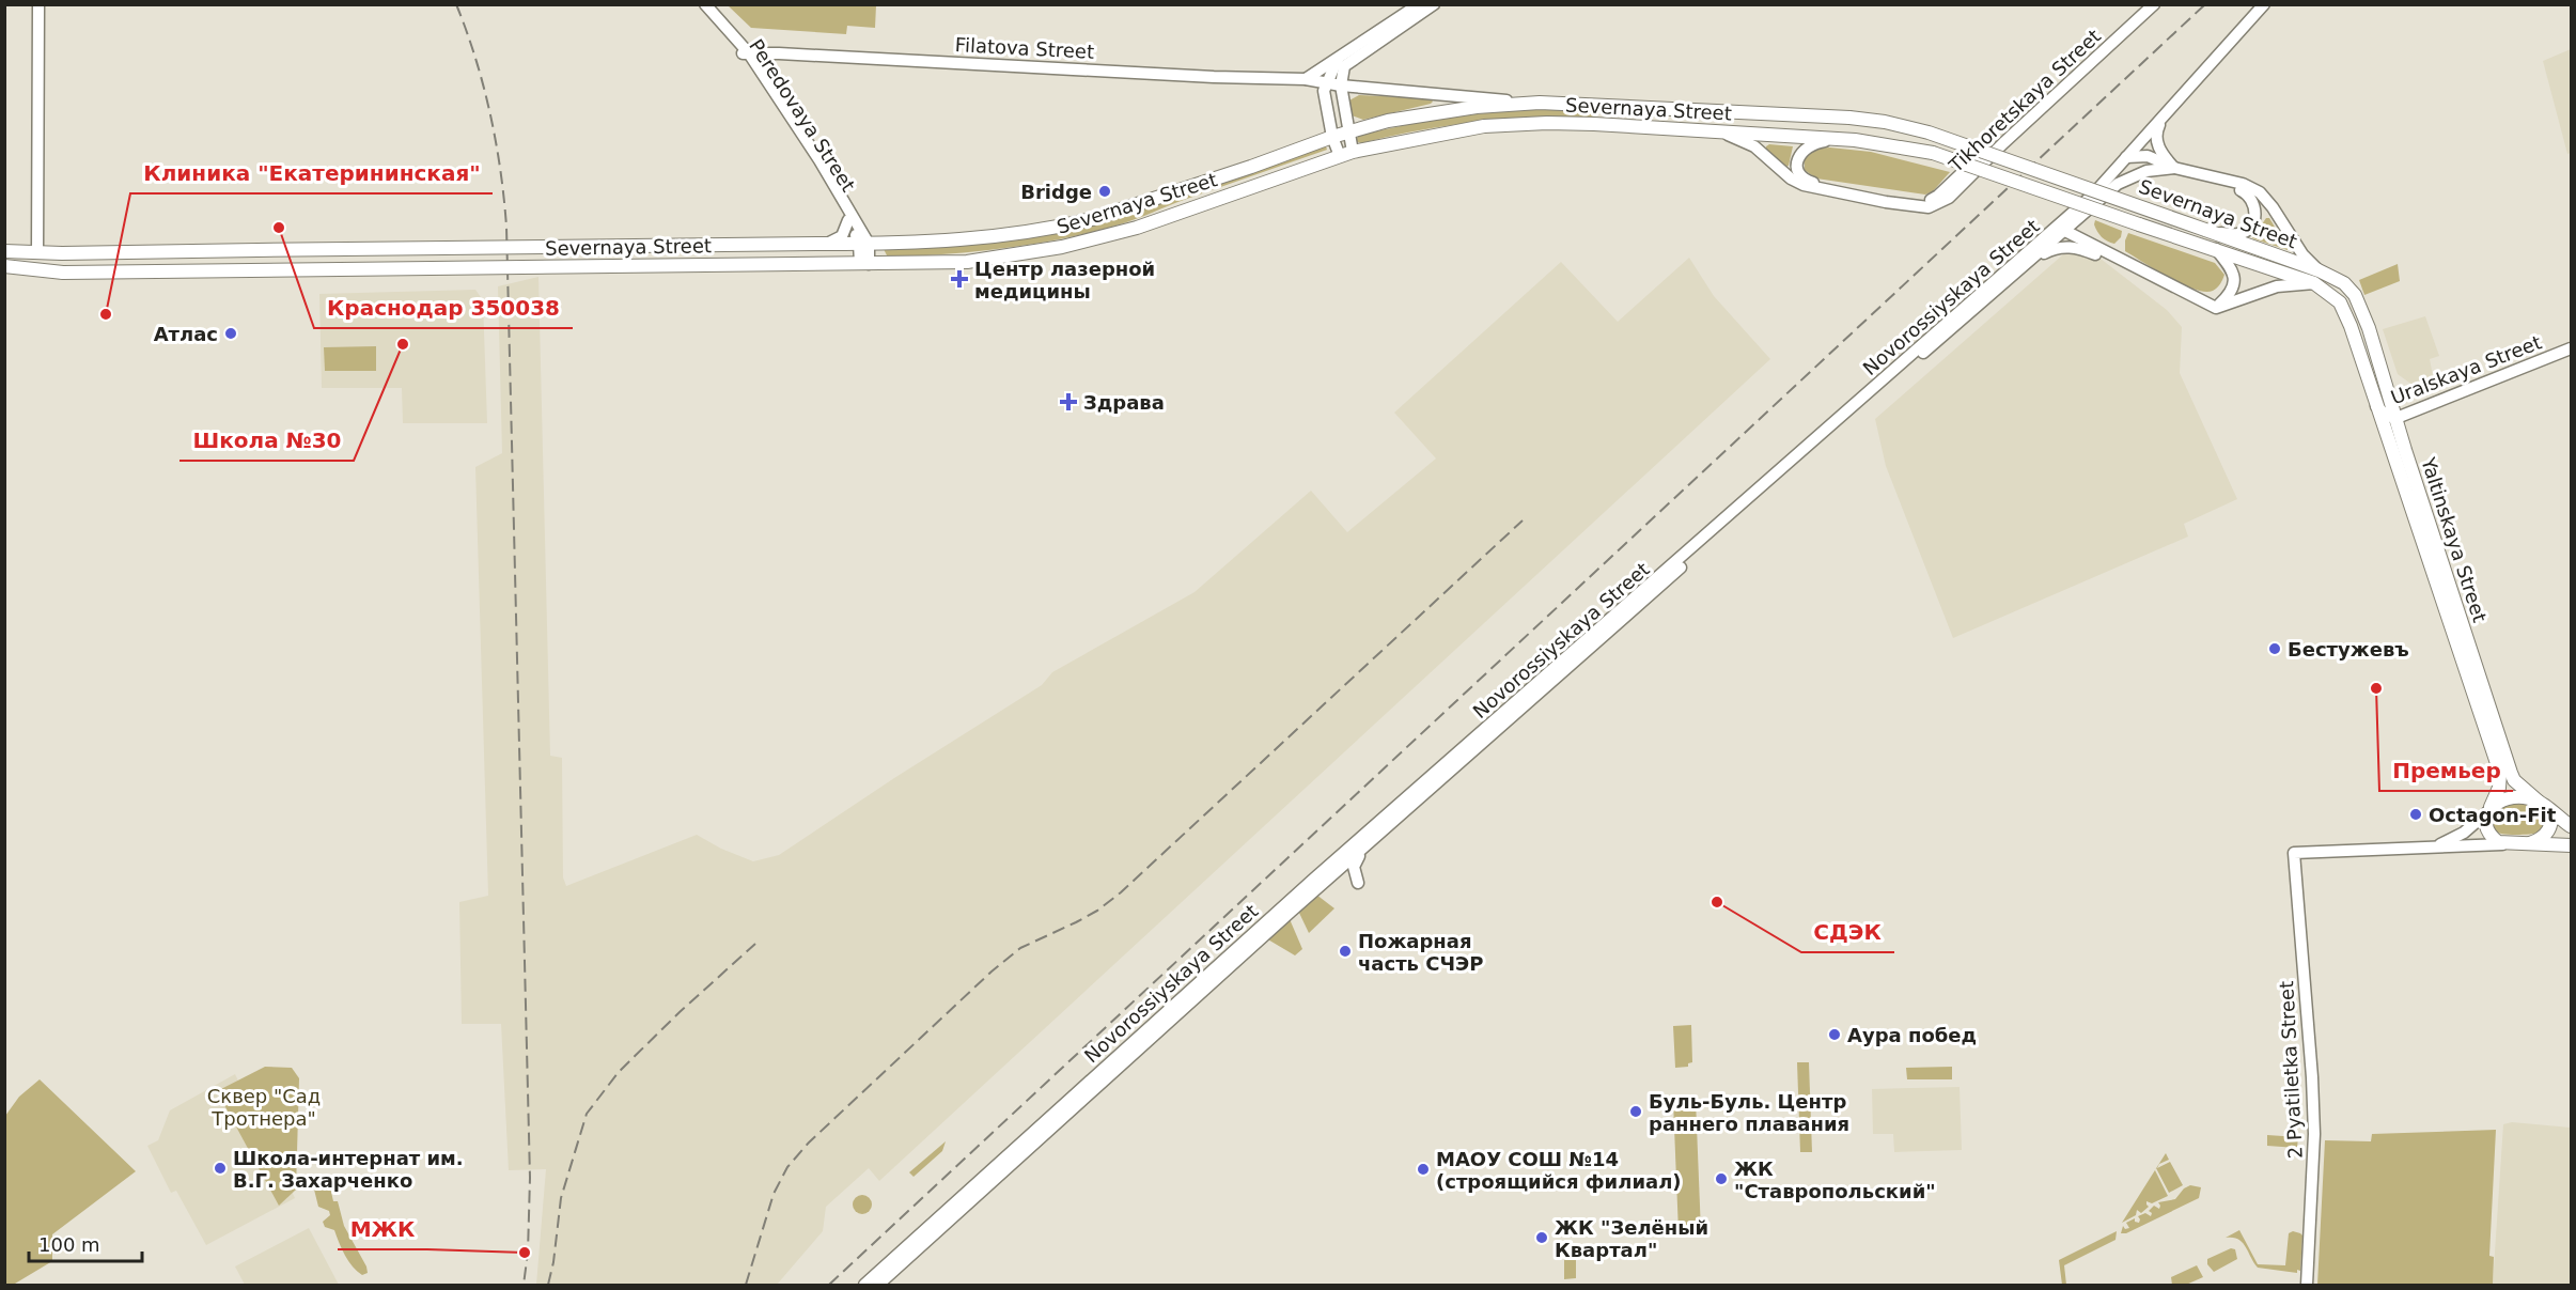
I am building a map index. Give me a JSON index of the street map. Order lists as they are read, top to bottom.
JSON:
{
  "streets": {
    "main road": [
      "Filatova Street",
      "Tikhoretskaya Street",
      "Severnaya Street",
      "Peredovaya Street",
      "Novorossiyskaya Street",
      "Uralskaya Street",
      "Yaltinskaya Street",
      "2 Pyatiletka Street"
    ]
  },
  "crossings": [
    ["Filatova Street", "Peredovaya Street"],
    ["Tikhoretskaya Street", "Severnaya Street"],
    ["Severnaya Street", "Peredovaya Street"],
    ["Severnaya Street", "Novorossiyskaya Street"],
    ["Severnaya Street", "Yaltinskaya Street"],
    ["Uralskaya Street", "Yaltinskaya Street"]
  ],
  "parks": ["Сквер \"Сад Тротнера\""],
  "places": {
    "other": [
      "Bridge",
      "Краснодар 350038",
      "Клиника \"Екатерининская\"",
      "Атлас",
      "Школа №30",
      "Бестужевъ",
      "Премьер",
      "Octagon-Fit",
      "СДЭК",
      "Пожарная часть СЧЭР",
      "Аура побед",
      "Буль-Буль. Центр раннего плавания",
      "Школа-интернат им. В.Г. Захарченко",
      "МАОУ СОШ №14 (строящийся филиал)",
      "ЖК \"Ставропольский\"",
      "ЖК \"Зелёный Квартал\"",
      "МЖК"
    ],
    "health": ["Центр лазерной медицины", "Здрава"]
  },
  "scale_bar": "100 m"
}
